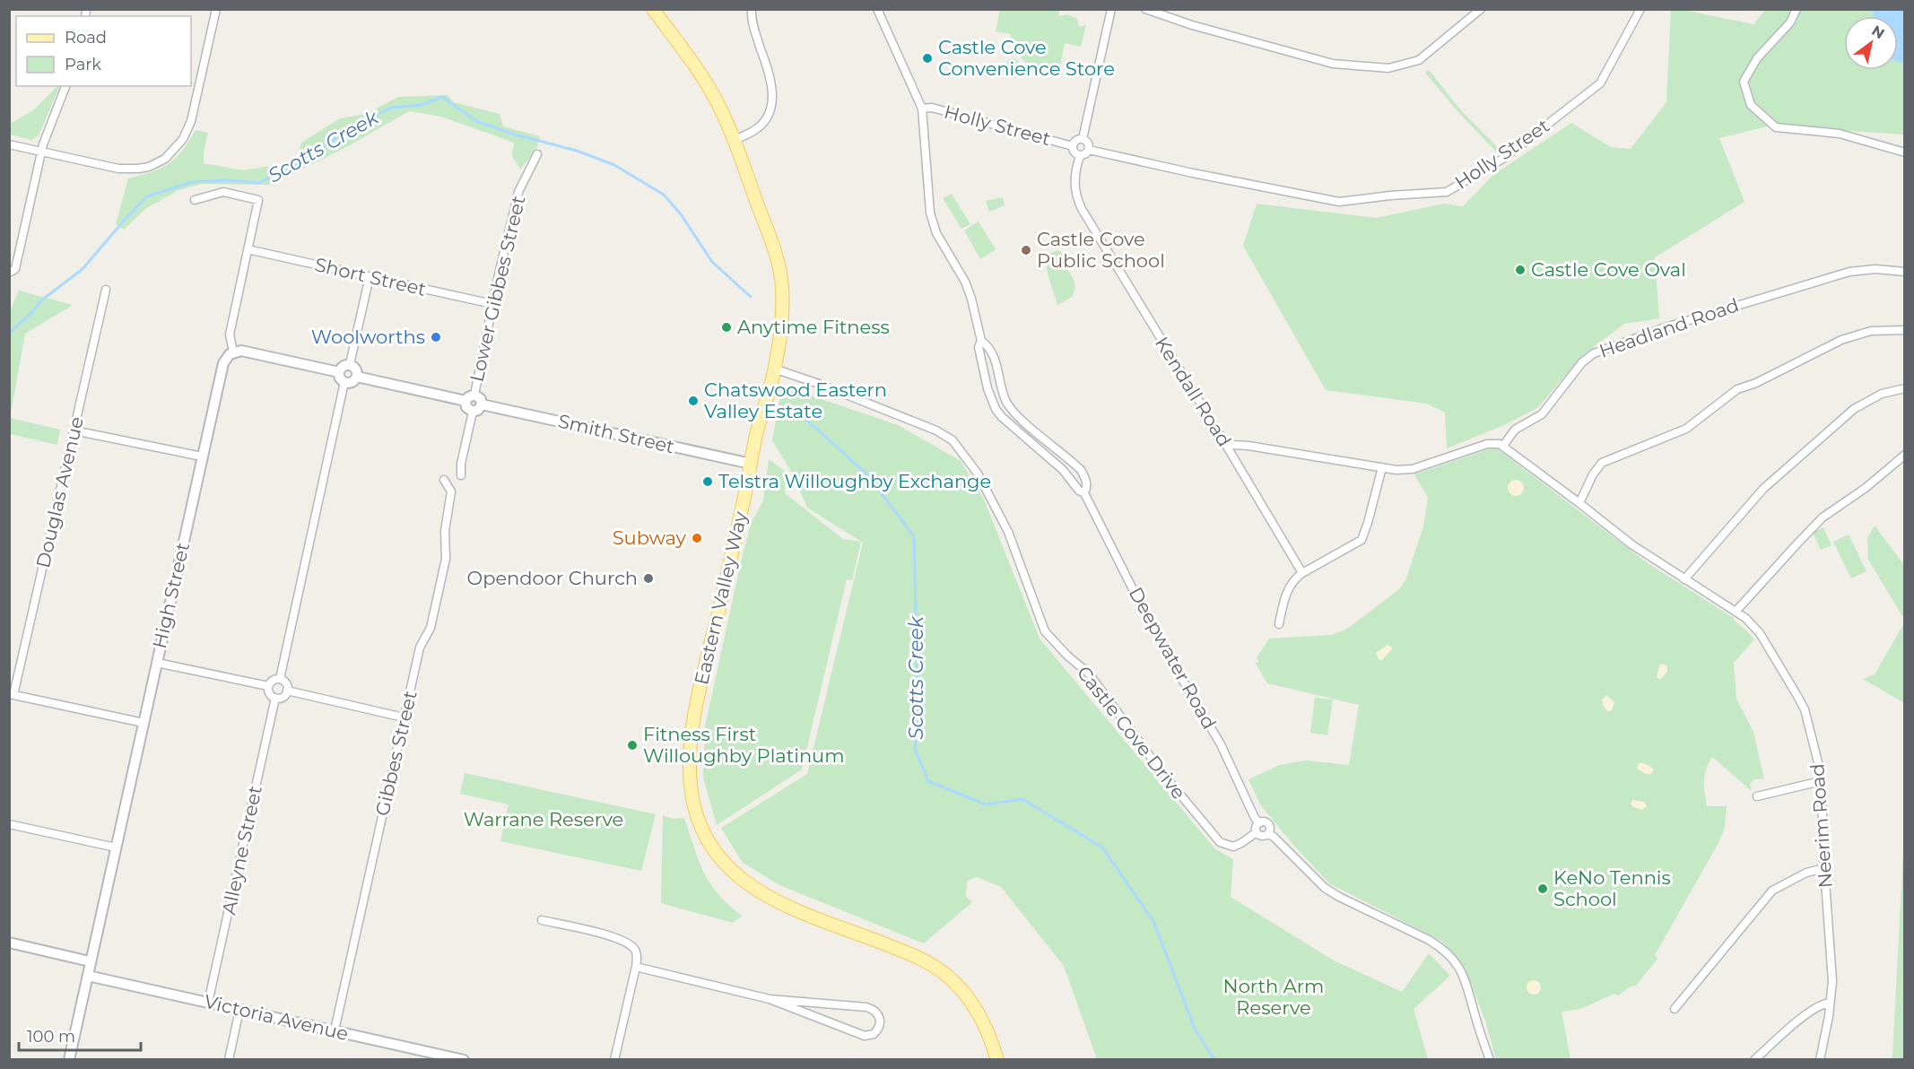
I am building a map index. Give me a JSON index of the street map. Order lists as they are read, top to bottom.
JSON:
{
  "streets": {
    "main road": ["Eastern Valley Way"],
    "street": [
      "Holly Street",
      "Short Street",
      "Lower Gibbes Street",
      "Headland Road",
      "Kendall Road",
      "Smith Street",
      "Douglas Avenue",
      "High Street",
      "Deepwater Road",
      "Castle Cove Drive",
      "Gibbes Street",
      "Neerim Road",
      "Alleyne Street",
      "Victoria Avenue"
    ]
  },
  "crossings": [
    ["Holly Street", "Kendall Road"],
    ["Holly Street", "Deepwater Road"],
    ["Short Street", "Lower Gibbes Street"],
    ["Lower Gibbes Street", "Smith Street"],
    ["Headland Road", "Neerim Road"],
    ["Smith Street", "Eastern Valley Way"],
    ["High Street", "Victoria Avenue"],
    ["Eastern Valley Way", "Castle Cove Drive"],
    ["Deepwater Road", "Castle Cove Drive"],
    ["Gibbes Street", "Victoria Avenue"],
    ["Alleyne Street", "Victoria Avenue"]
  ],
  "water": ["Scotts Creek"],
  "parks": ["Warrane Reserve", "North Arm Reserve"],
  "places": [
    "Castle Cove Convenience Store",
    "Castle Cove Public School",
    "Castle Cove Oval",
    "Anytime Fitness",
    "Woolworths",
    "Chatswood Eastern Valley Estate",
    "Telstra Willoughby Exchange",
    "Subway",
    "Opendoor Church",
    "Fitness First Willoughby Platinum",
    "KeNo Tennis School"
  ],
  "legend": ["Road", "Park"],
  "scale_bar": "100 m",
  "north": "top right"
}
